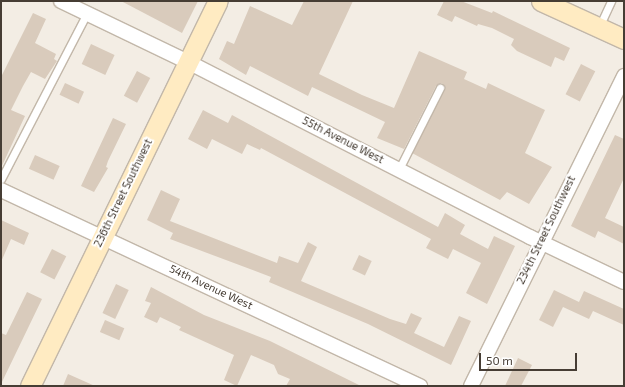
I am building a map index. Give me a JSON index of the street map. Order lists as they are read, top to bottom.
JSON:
{
  "streets": {
    "main road": ["236th Street Southwest"],
    "street": ["55th Avenue West", "234th Street Southwest", "54th Avenue West"]
  },
  "crossings": [
    ["55th Avenue West", "236th Street Southwest"],
    ["55th Avenue West", "234th Street Southwest"],
    ["236th Street Southwest", "54th Avenue West"]
  ],
  "scale_bar": "50 m"
}
